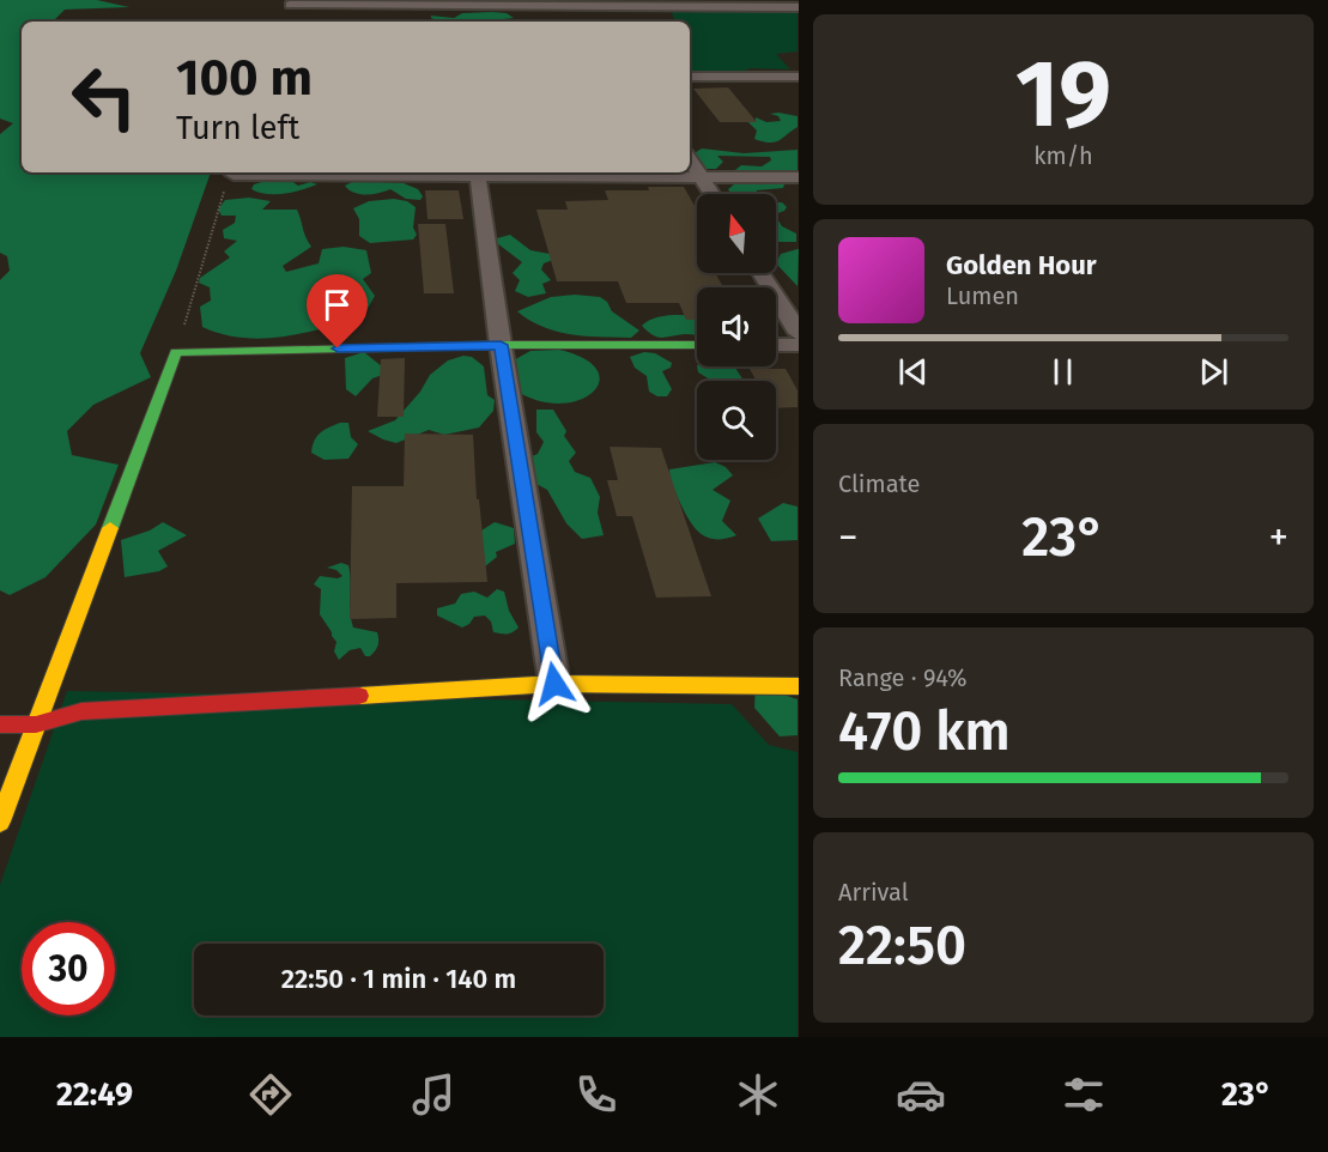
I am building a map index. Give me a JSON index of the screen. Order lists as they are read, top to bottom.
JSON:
{
  "north": "top",
  "page": {
    "tile": [
      ["19", "km/h"],
      "Climate",
      ["Range · 94%", "470 km"],
      ["Arrival", "22:50"]
    ],
    "turn": ["100 m", "Turn left"],
    "song": ["Golden Hour", "Lumen"],
    "heat": ["−", "23°", "+"],
    "limit": "30",
    "trip": "22:50 · 1 min · 140 m",
    "tabs": ["22:49", "23°"]
  }
}
